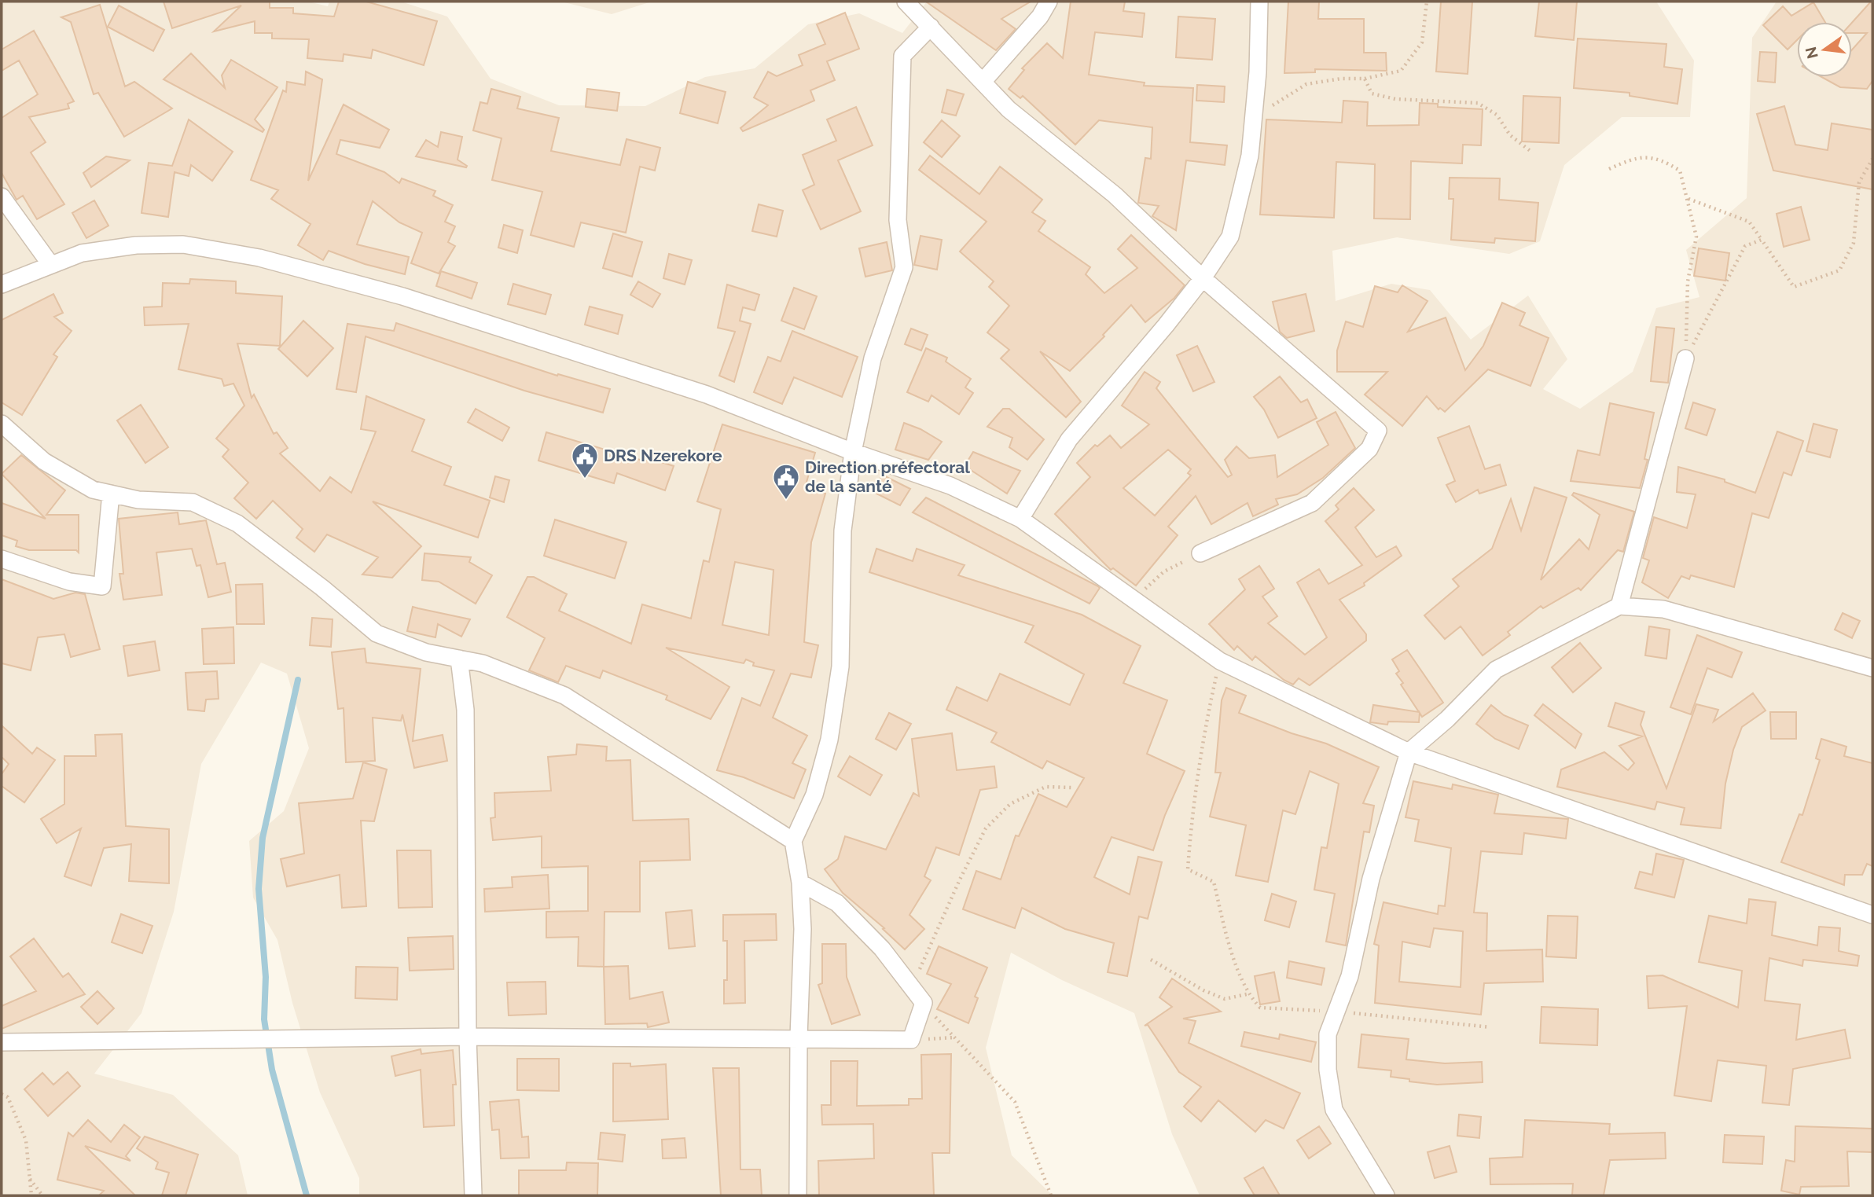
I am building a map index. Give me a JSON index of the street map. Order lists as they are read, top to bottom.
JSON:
{
  "places": {
    "public building": ["DRS Nzerekore", "Direction préfectoral de la santé"]
  },
  "north": "left"
}
